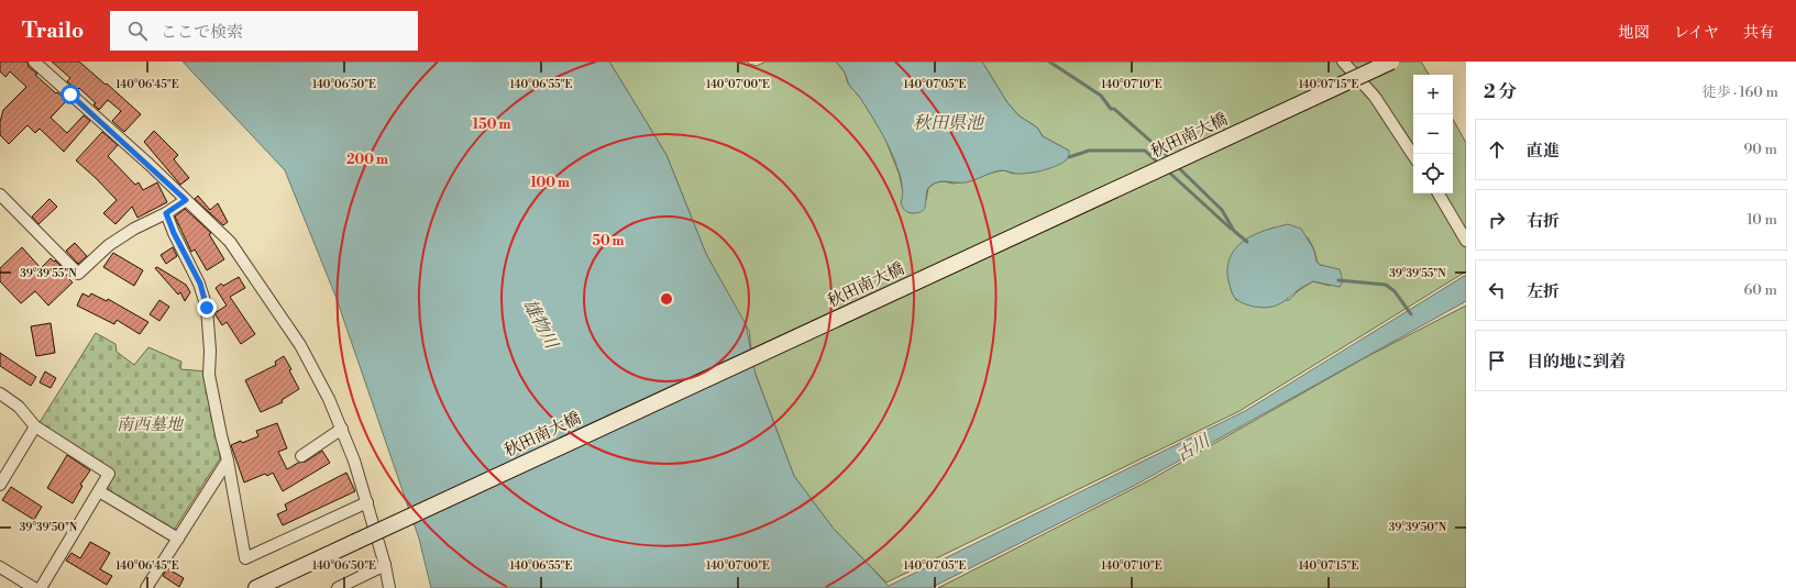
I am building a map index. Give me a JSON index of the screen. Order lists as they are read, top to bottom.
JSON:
{
  "streets": {
    "street": ["秋田南大橋"]
  },
  "water": ["秋田県池", "雄物川", "古川"],
  "parks": ["南西墓地"],
  "page": {
    "header": "Trailo",
    "search": "ここで検索",
    "nav": ["地図", "レイヤ", "共有"],
    "heading": ["2 分", "徒歩 · 160 m"],
    "map_buttons": ["+", "−"],
    "list": [
      ["直進", "90 m"],
      ["右折", "10 m"],
      ["左折", "60 m"],
      "目的地に到着"
    ]
  },
  "coordinates": [
    "140°06'45\"E",
    "140°06'50\"E",
    "140°06'55\"E",
    "140°07'00\"E",
    "140°07'05\"E",
    "140°07'10\"E",
    "140°07'15\"E",
    "39°39'55\"N",
    "39°39'50\"N"
  ],
  "rings": [
    "150 m",
    "200 m",
    "100 m",
    "50 m"
  ]
}
